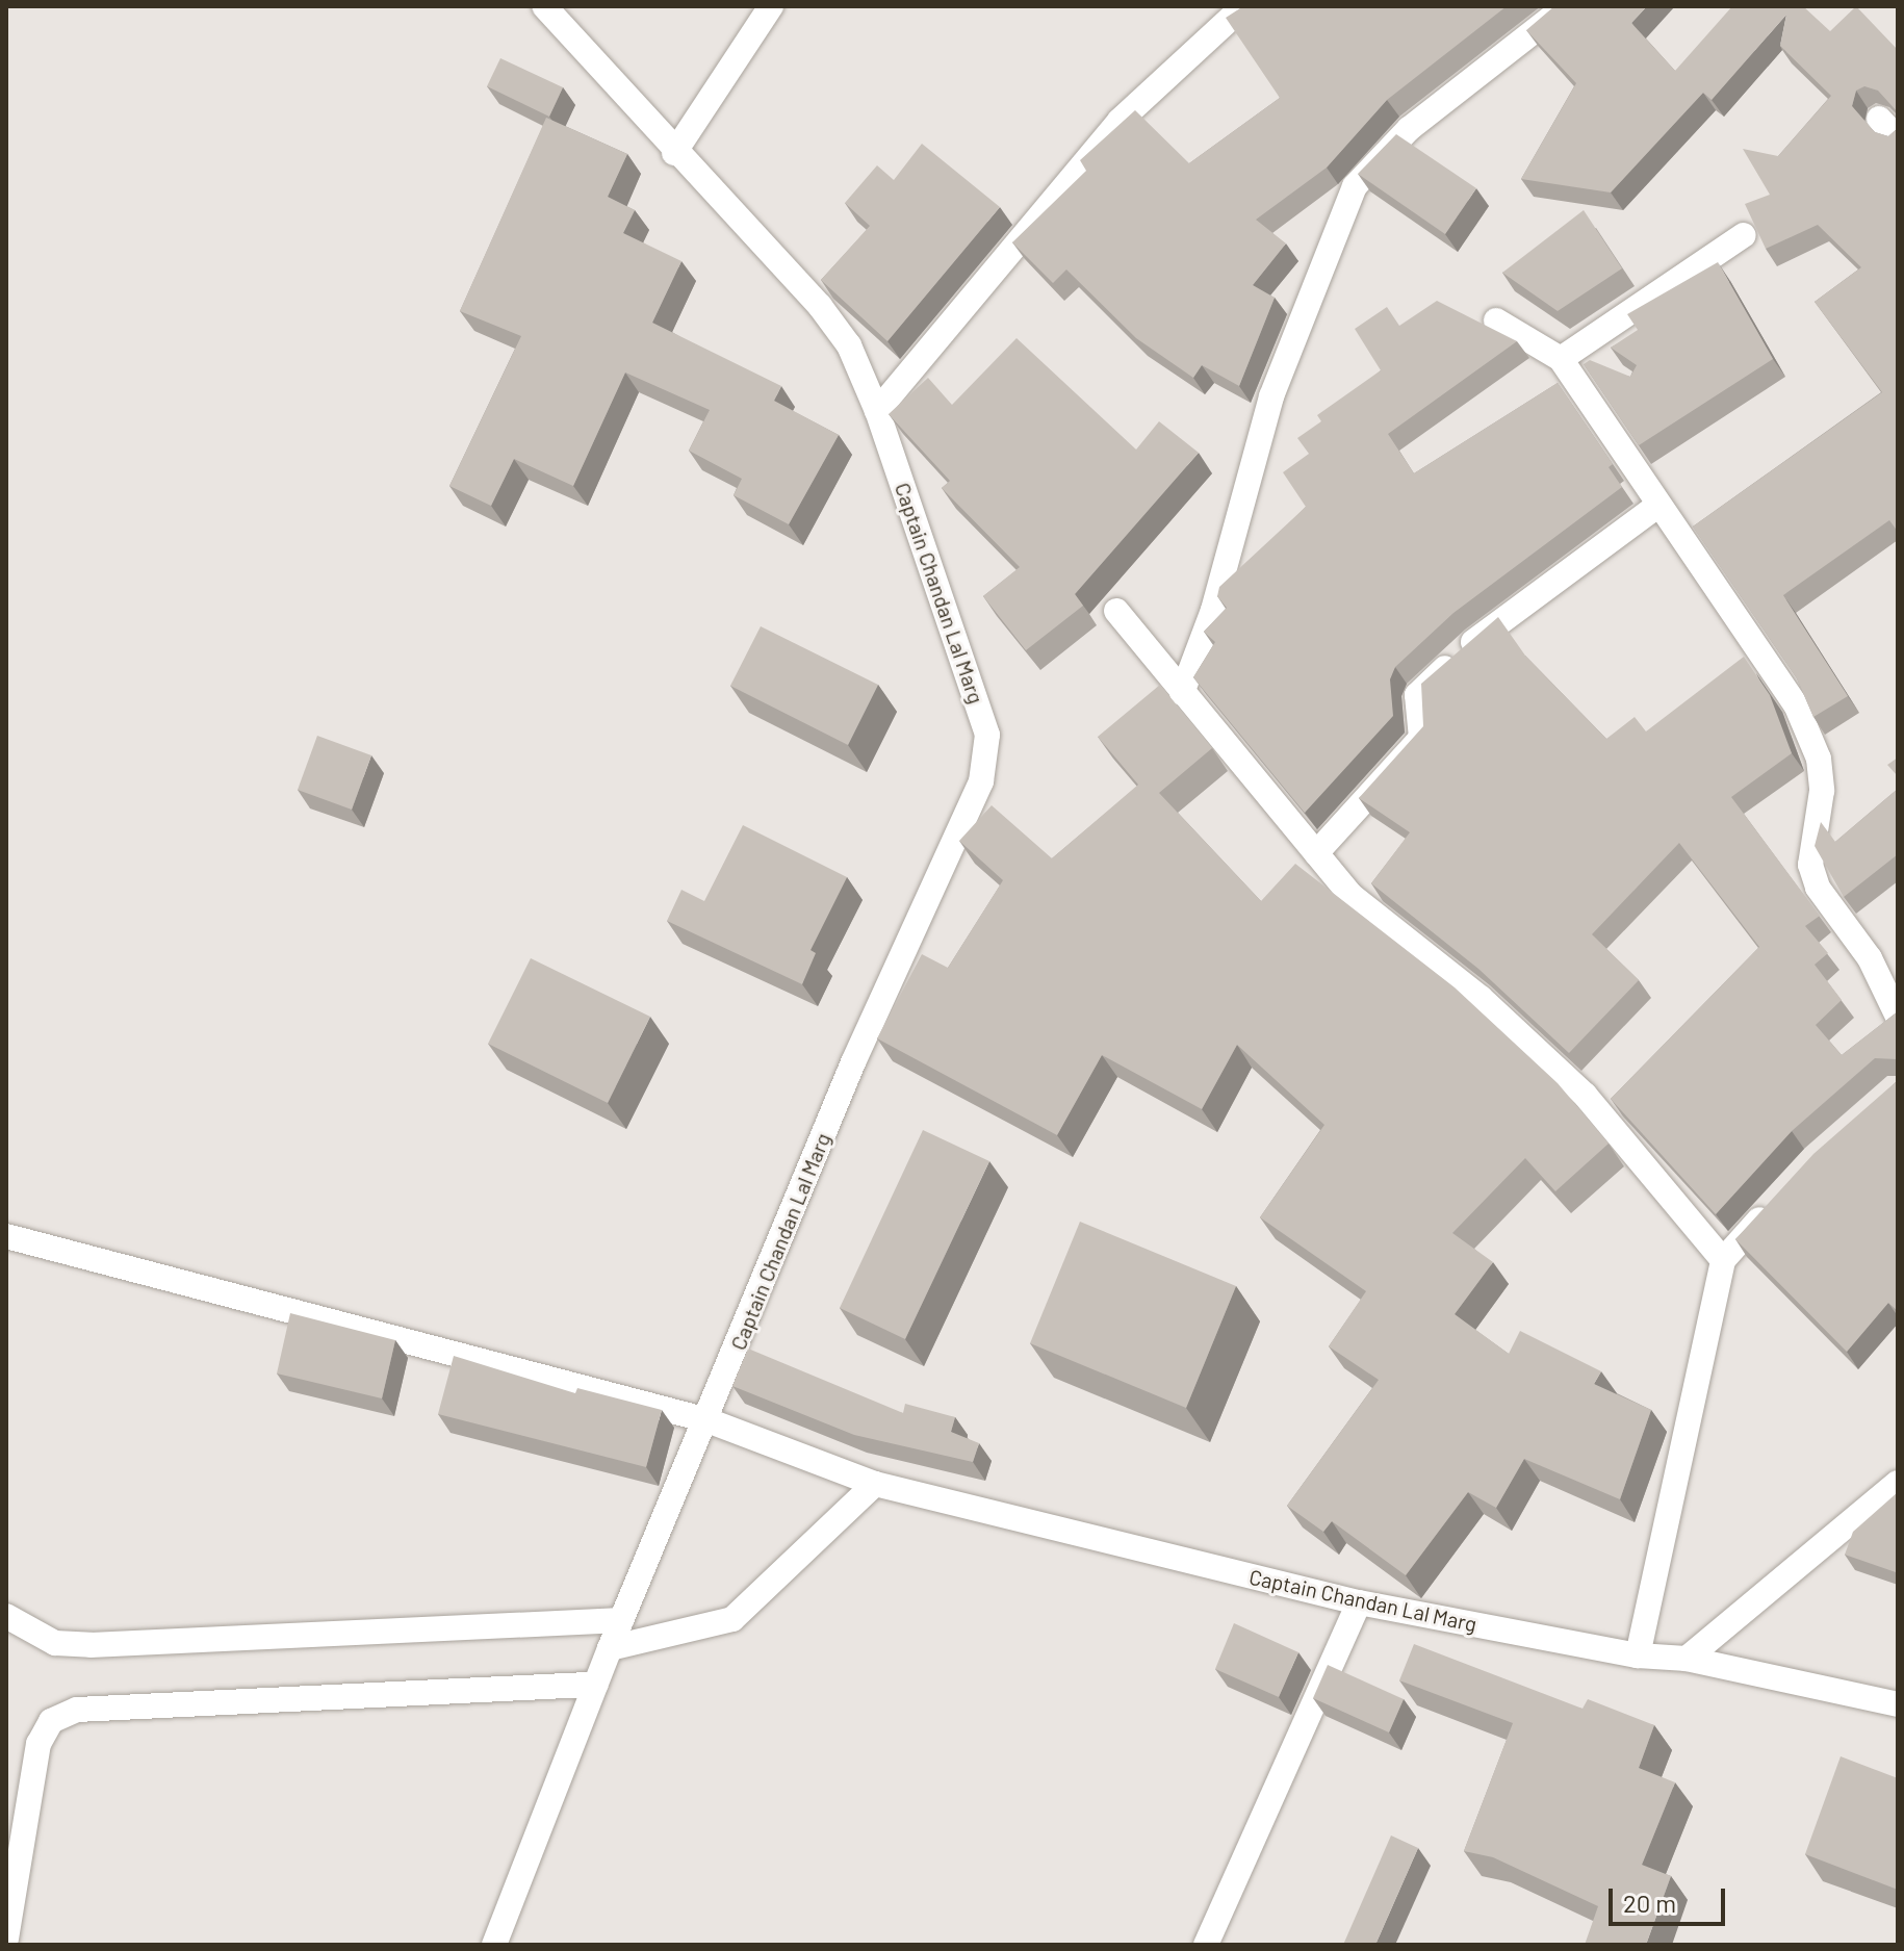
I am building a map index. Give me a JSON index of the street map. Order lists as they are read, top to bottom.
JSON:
{
  "streets": {
    "street": ["Captain Chandan Lal Marg"]
  },
  "scale_bar": "20 m"
}
